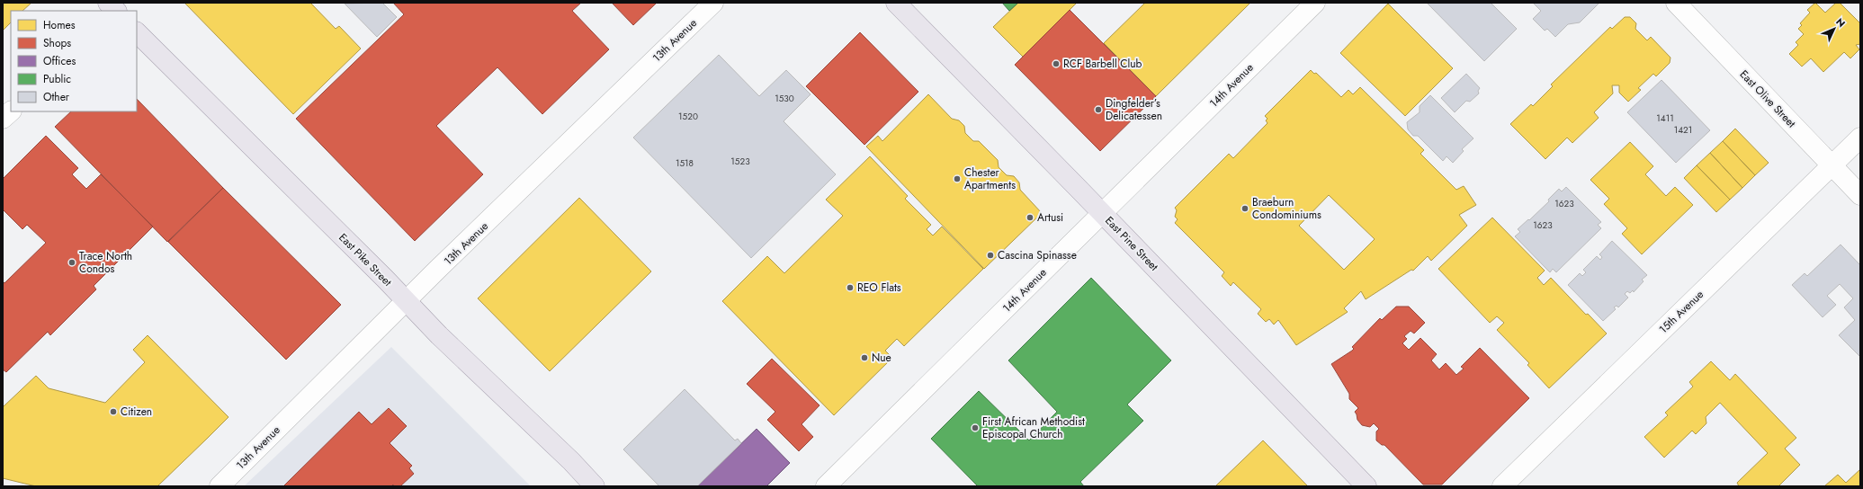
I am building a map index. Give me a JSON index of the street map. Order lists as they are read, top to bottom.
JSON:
{
  "streets": {
    "main road": ["East Pine Street", "East Pike Street"],
    "street": [
      "13th Avenue",
      "14th Avenue",
      "East Olive Street",
      "15th Avenue"
    ]
  },
  "crossings": [
    ["13th Avenue", "East Pike Street"],
    ["14th Avenue", "East Pine Street"],
    ["East Olive Street", "15th Avenue"]
  ],
  "places": [
    "RCF Barbell Club",
    "Dingfelder’s Delicatessen",
    "Chester Apartments",
    "Braeburn Condominiums",
    "Artusi",
    "Cascina Spinasse",
    "Trace North Condos",
    "REO Flats",
    "Nue",
    "Citizen",
    "First African Methodist Episcopal Church"
  ],
  "house_numbers": [
    "1530",
    "1520",
    "1411",
    "1421",
    "1523",
    "1518",
    "1623",
    "1623"
  ],
  "legend": [
    "Homes",
    "Shops",
    "Offices",
    "Public",
    "Other"
  ],
  "north": "top right"
}
